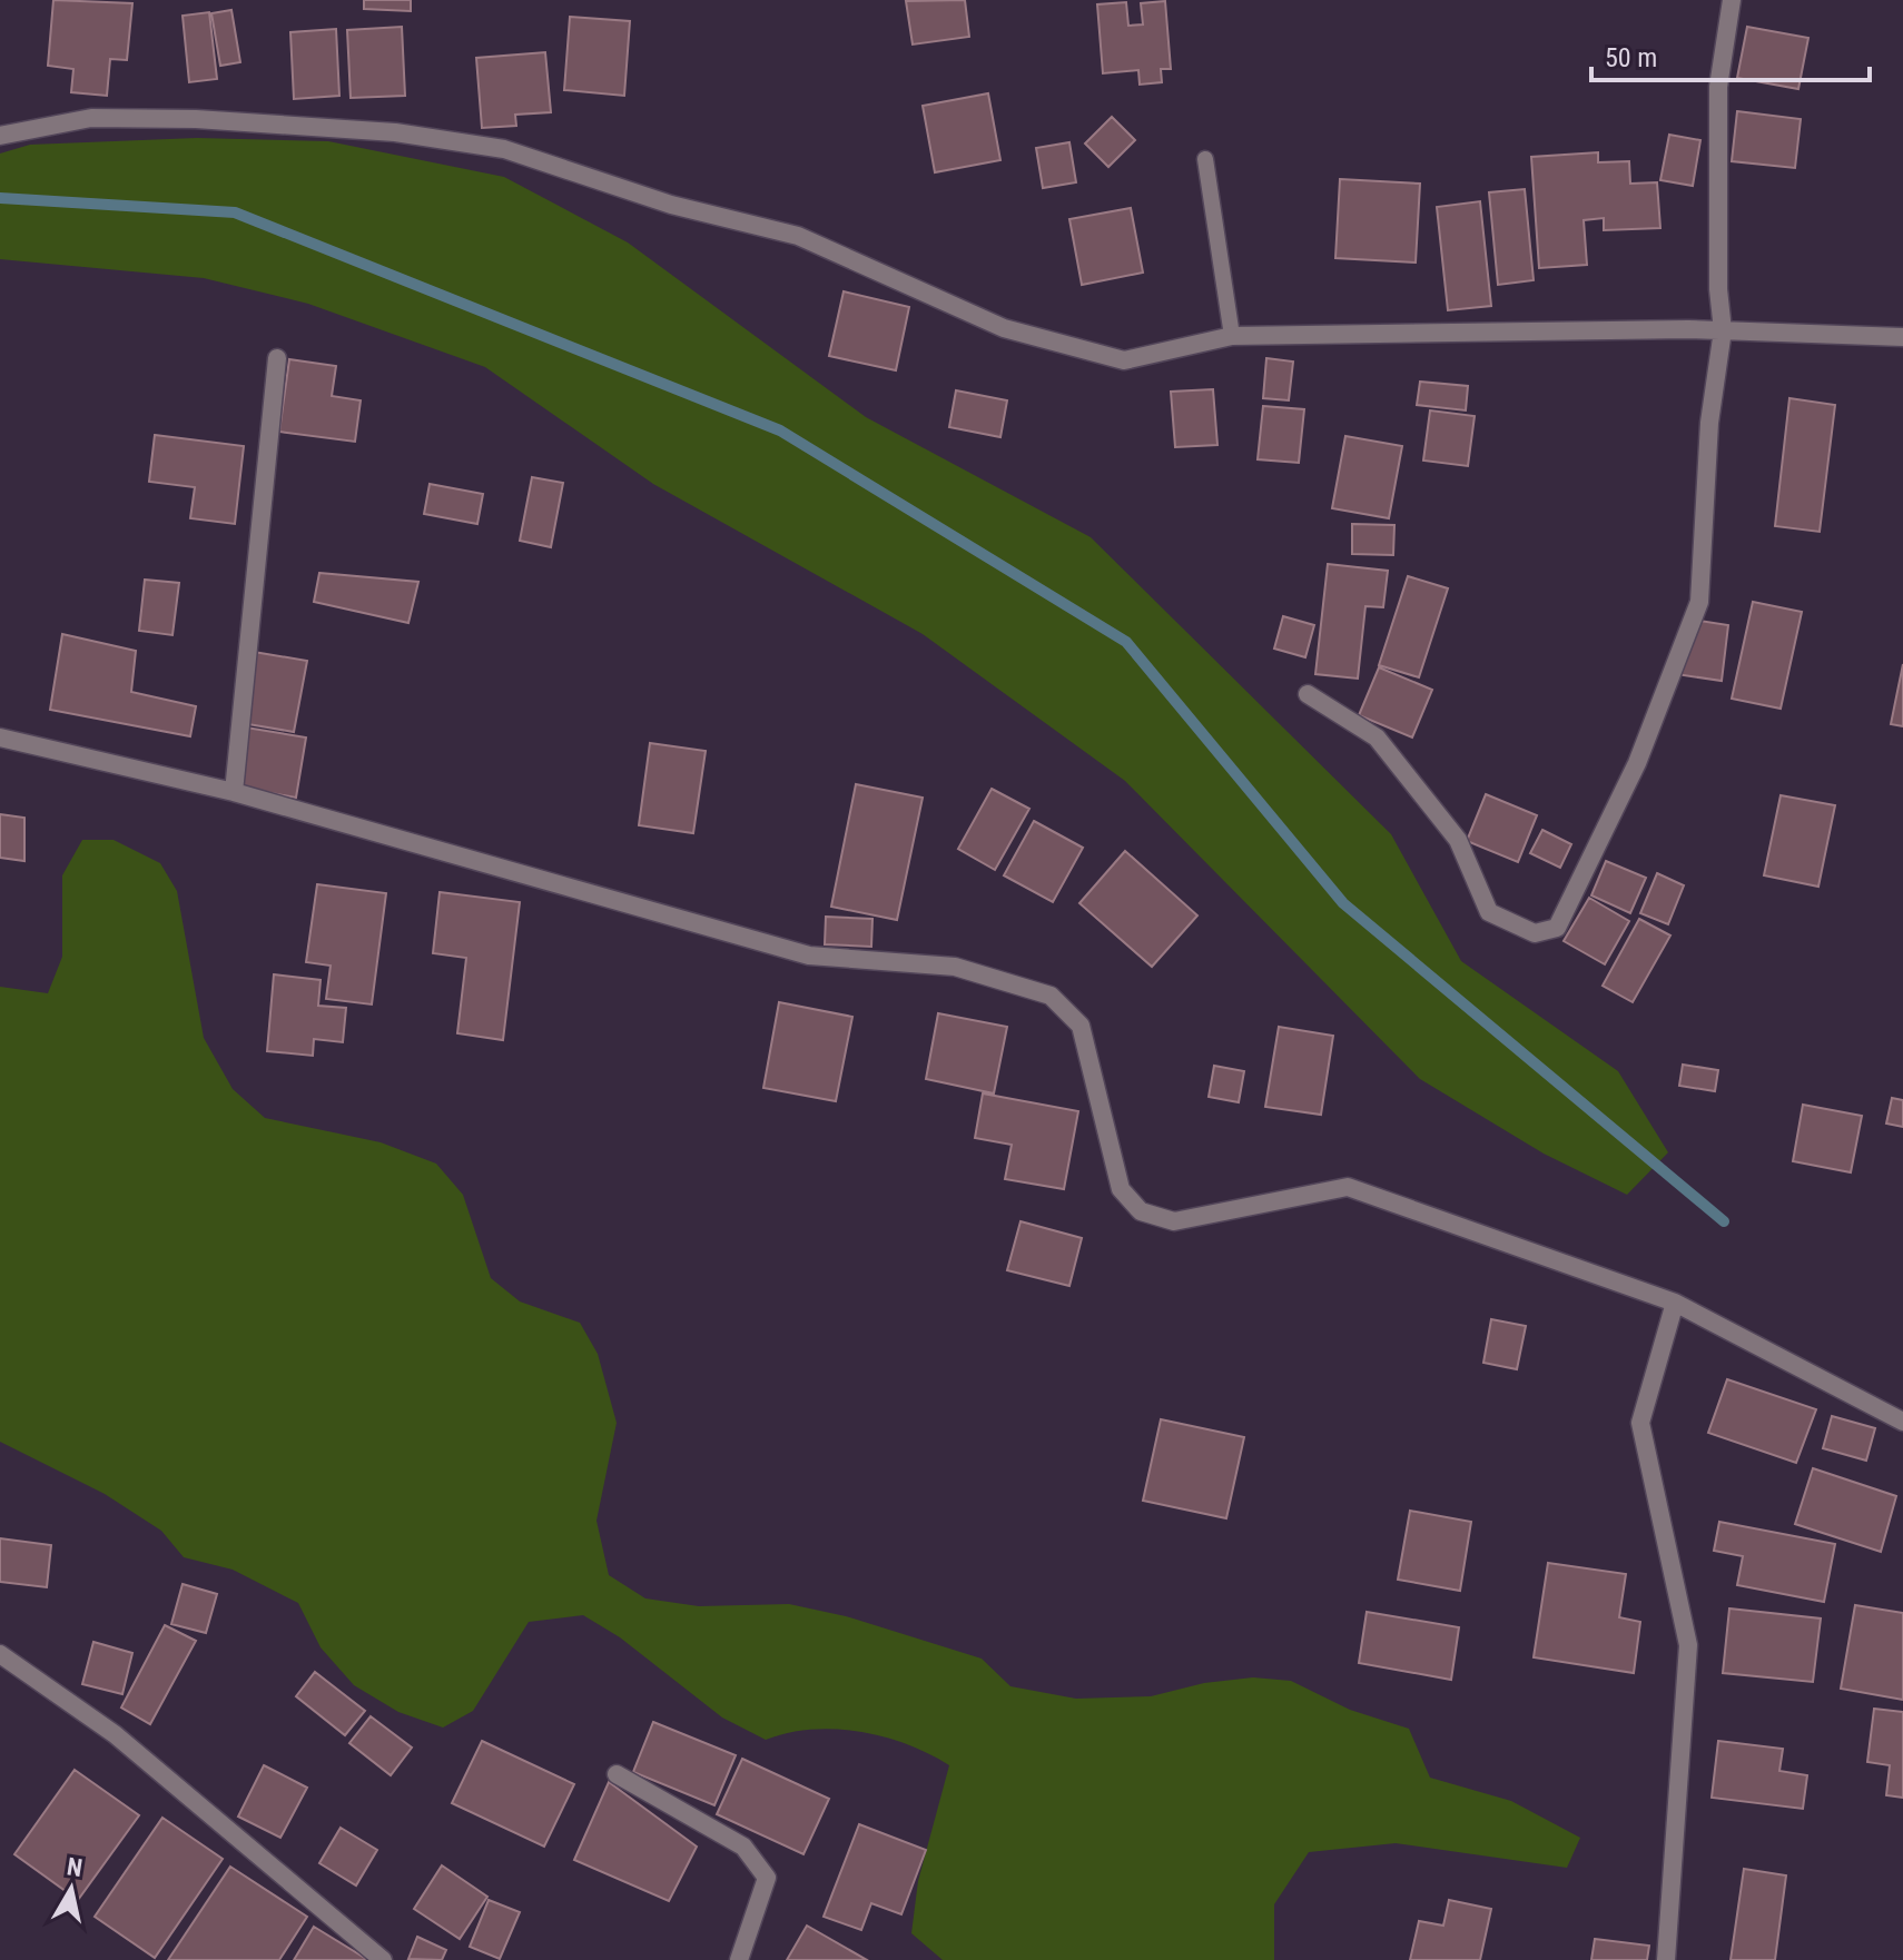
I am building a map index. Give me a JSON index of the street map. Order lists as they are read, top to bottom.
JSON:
{
  "scale_bar": "50 m",
  "north": "top"
}
